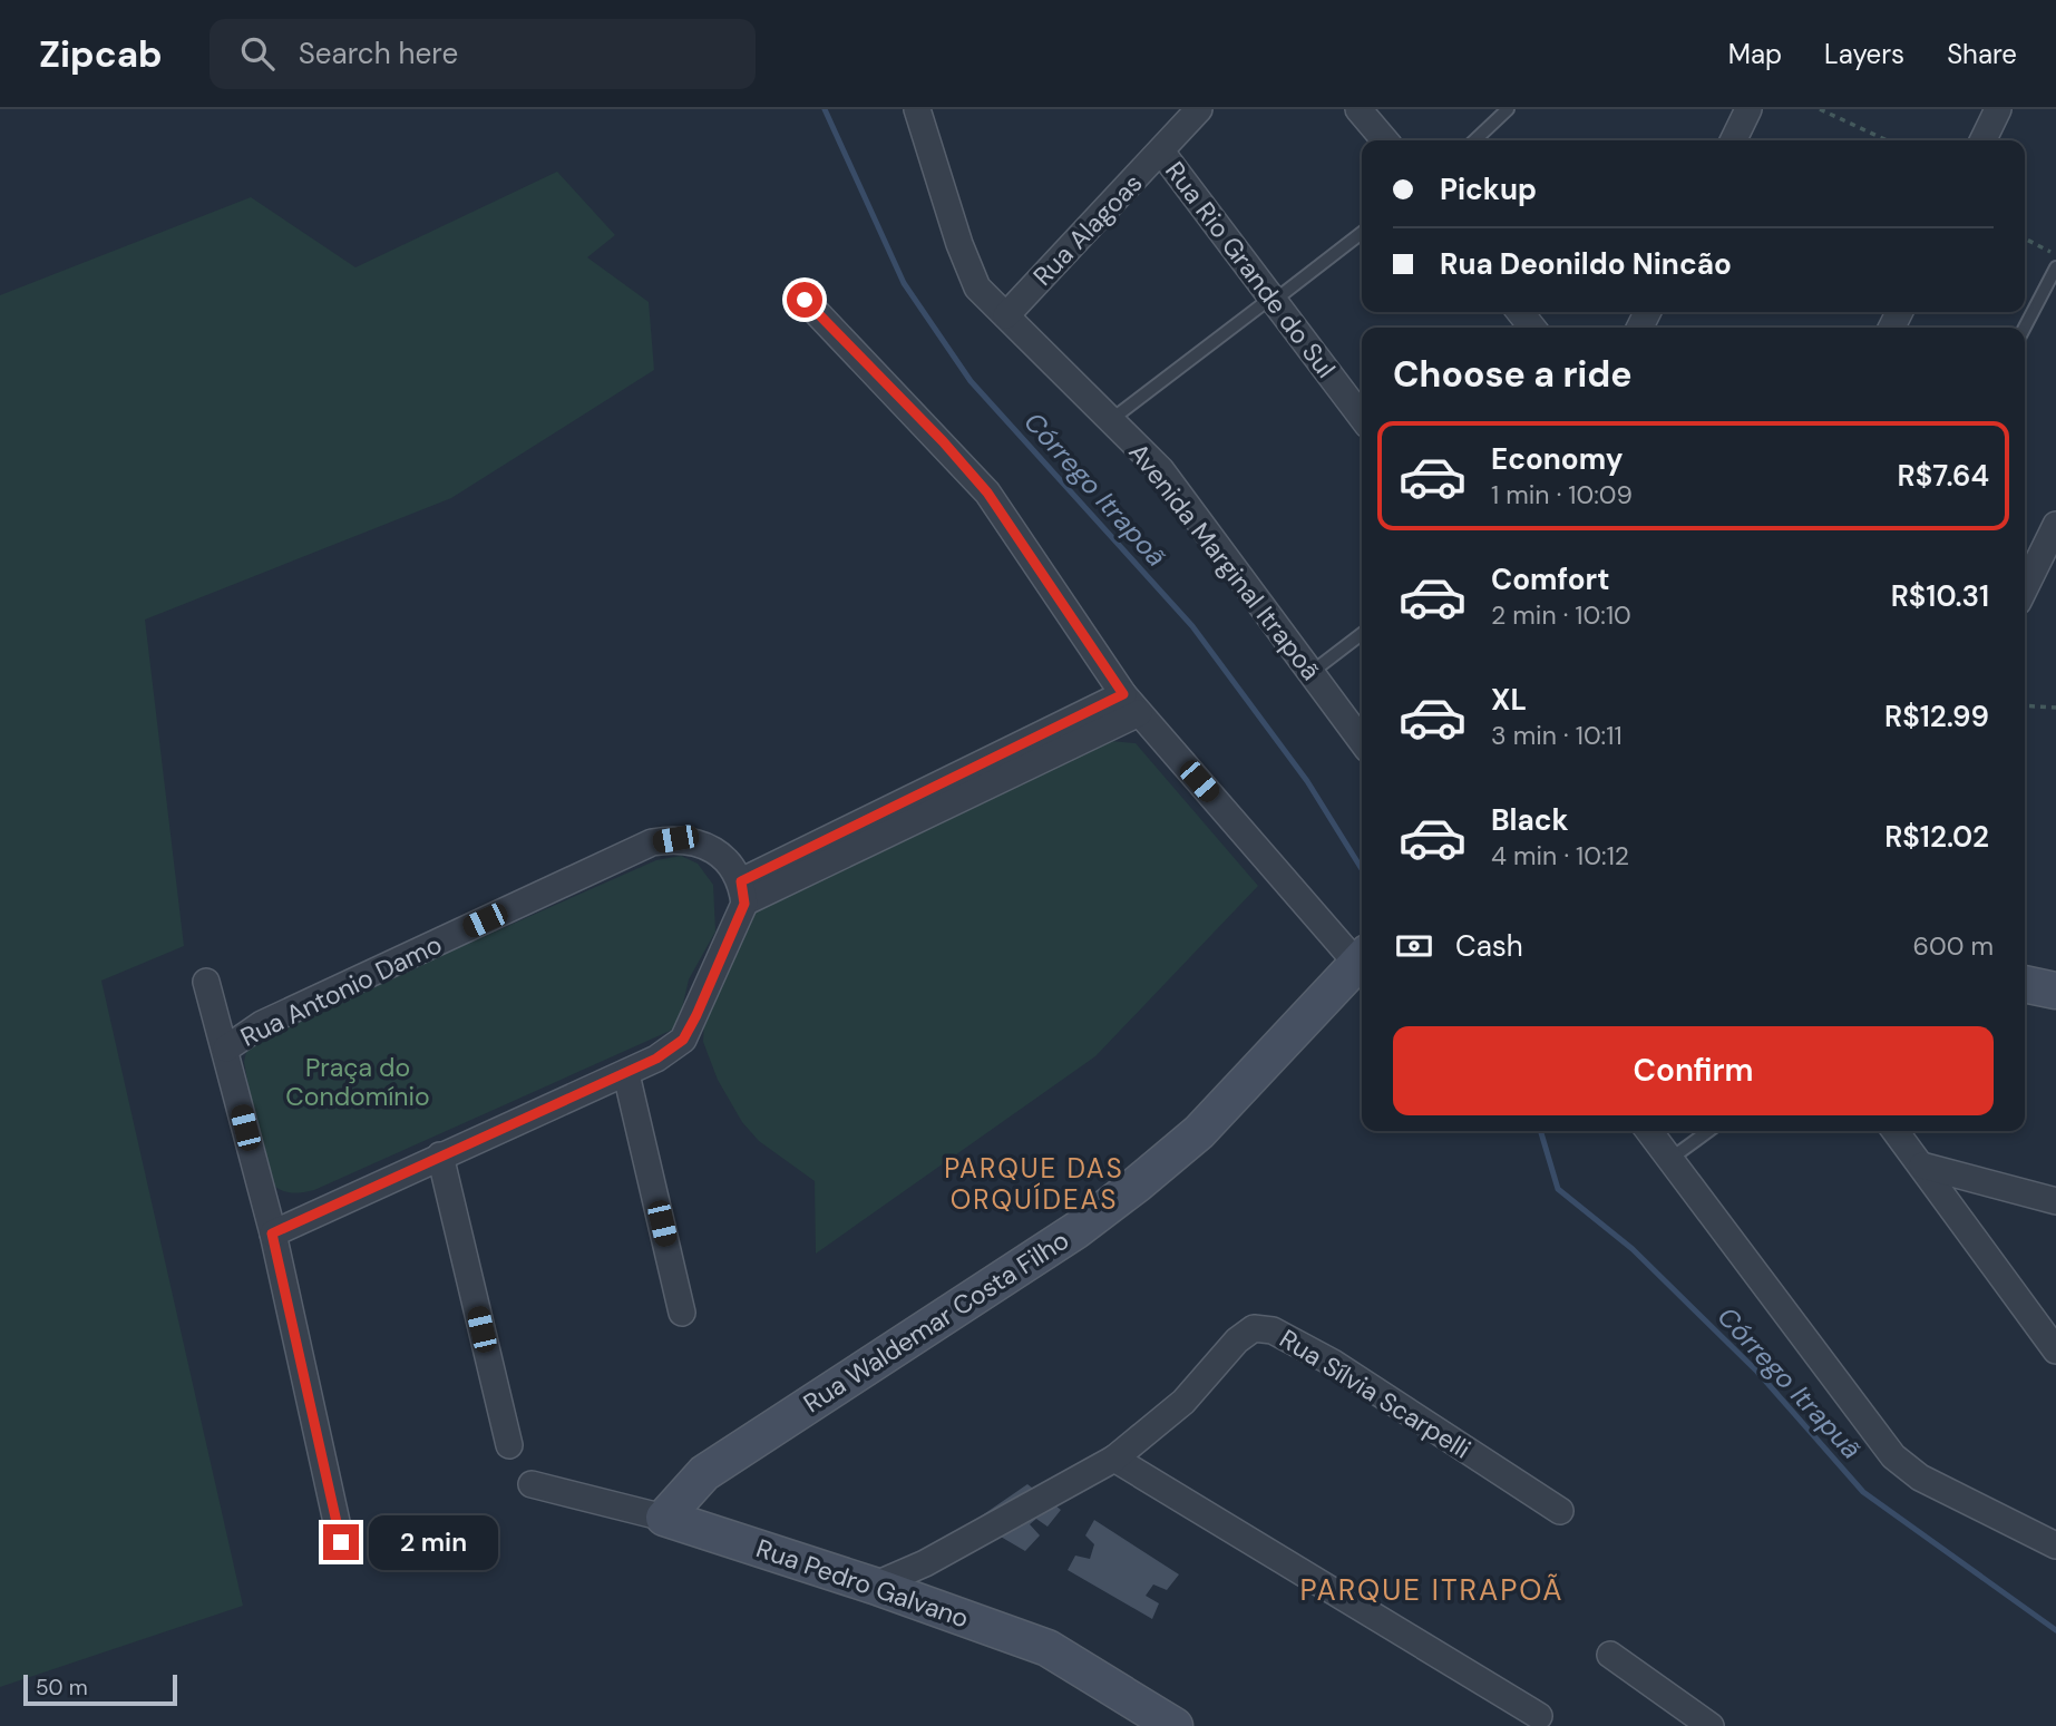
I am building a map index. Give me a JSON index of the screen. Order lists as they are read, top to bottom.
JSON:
{
  "streets": {
    "main road": ["Rua Waldemar Costa Filho", "Rua Pedro Galvano"],
    "street": [
      "Rua Alagoas",
      "Rua Rio Grande do Sul",
      "Avenida Marginal Itrapoã",
      "Rua Antonio Damo",
      "Rua Sílvia Scarpelli"
    ]
  },
  "crossings": [
    ["Rua Alagoas", "Rua Rio Grande do Sul"],
    ["Rua Alagoas", "Avenida Marginal Itrapoã"],
    ["Rua Waldemar Costa Filho", "Rua Pedro Galvano"],
    ["Rua Sílvia Scarpelli", "Rua Pedro Galvano"]
  ],
  "districts": ["PARQUE DAS ORQUÍDEAS", "PARQUE ITRAPOÃ"],
  "water": ["Córrego Itrapoã", "Córrego Itrapuã"],
  "parks": ["Praça do Condomínio"],
  "scale_bar": "50 m",
  "page": {
    "header": "Zipcab",
    "search": "Search here",
    "nav": ["Map", "Layers", "Share"],
    "banner": ["Pickup", "Rua Deonildo Nincão"],
    "heading": "Choose a ride",
    "list": [
      {
        "name": "Economy",
        "note": "1 min · 10:09",
        "value": "R$7.64"
      },
      {
        "name": "Comfort",
        "note": "2 min · 10:10",
        "value": "R$10.31"
      },
      {
        "name": "XL",
        "note": "3 min · 10:11",
        "value": "R$12.99"
      },
      {
        "name": "Black",
        "note": "4 min · 10:12",
        "value": "R$12.02"
      }
    ],
    "pay": ["Cash", "600 m"],
    "buttons": "Confirm",
    "bubble": "2 min",
    "scale": "50 m"
  }
}
